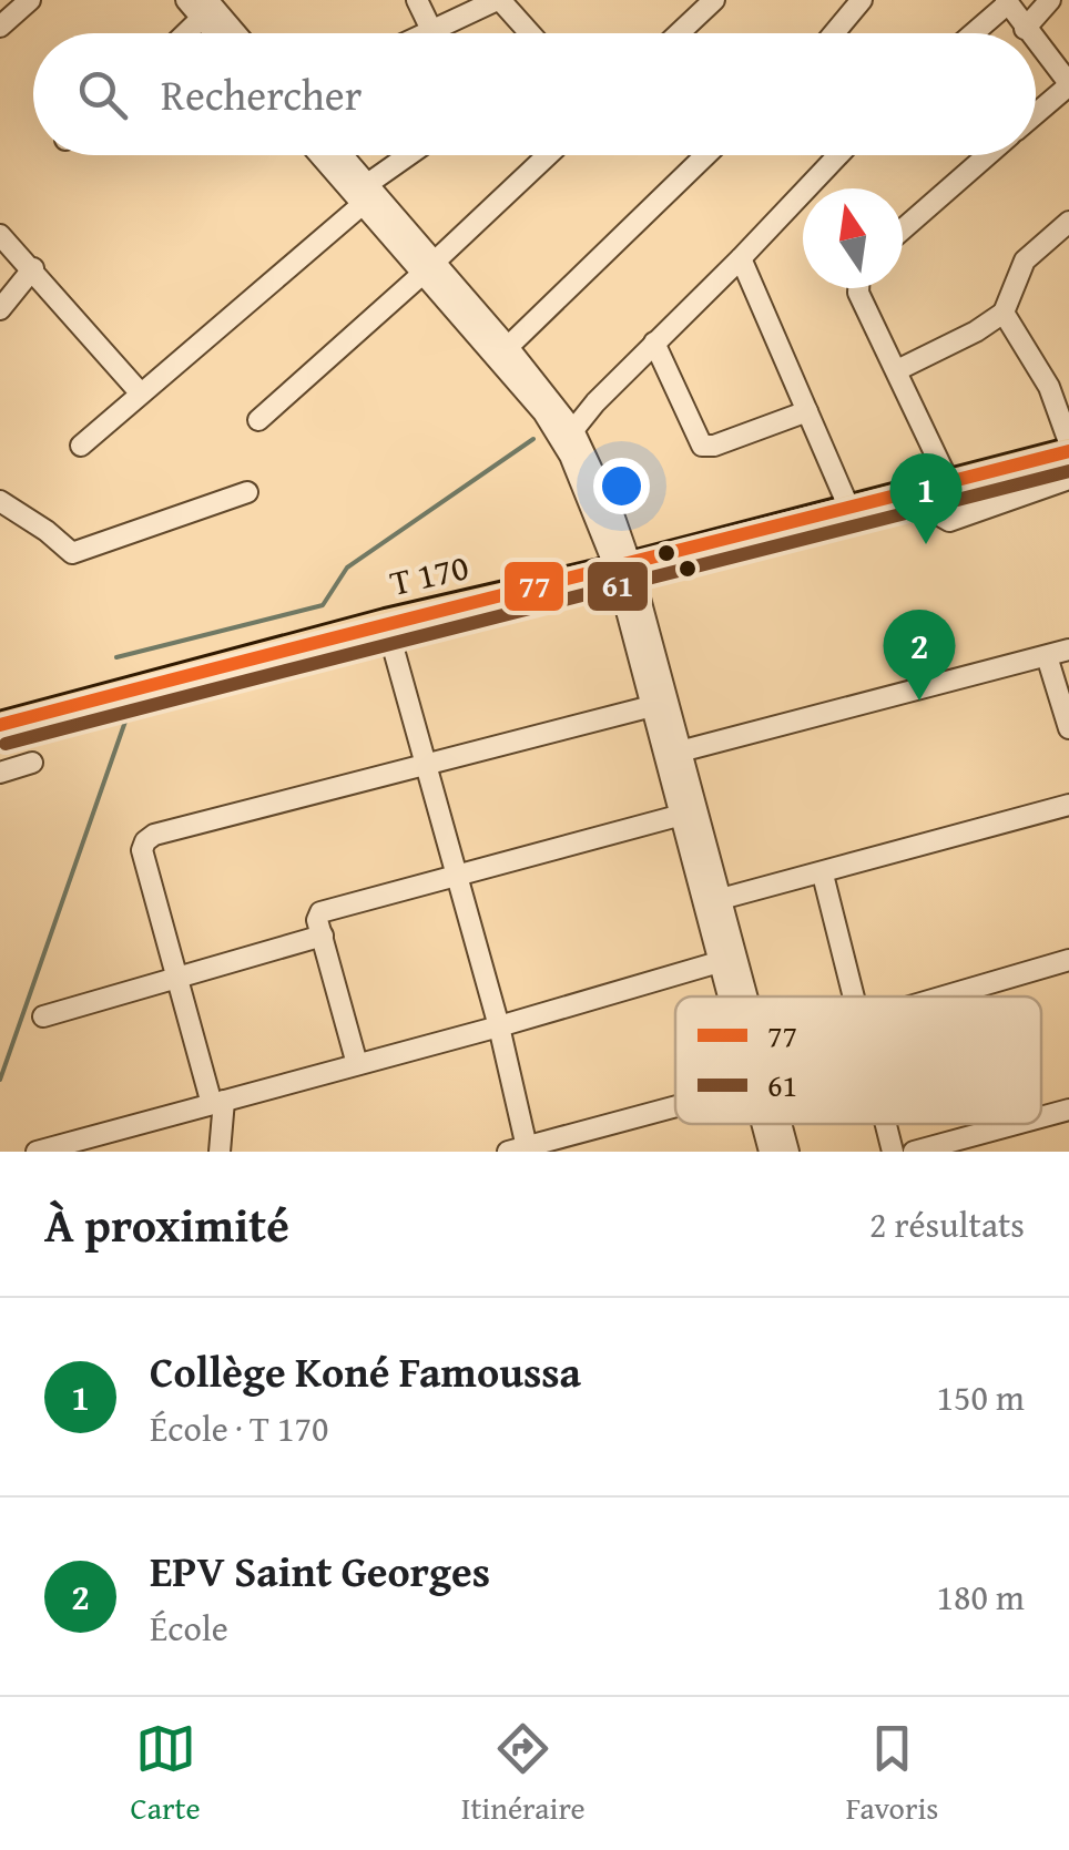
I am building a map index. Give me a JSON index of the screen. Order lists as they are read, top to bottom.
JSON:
{
  "streets": {
    "main road": ["T 170"]
  },
  "lines": ["transit line 77", "transit line 61"],
  "legend": ["77", "61"],
  "north": "top",
  "page": {
    "search": "Rechercher",
    "pins": ["1", "2"],
    "heading": ["À proximité", "2 résultats"],
    "list": [
      {
        "mark": "1",
        "name": "Collège Koné Famoussa",
        "note": "École · T 170",
        "value": "150 m"
      },
      {
        "mark": "2",
        "name": "EPV Saint Georges",
        "note": "École",
        "value": "180 m"
      }
    ],
    "nav": ["Carte", "Itinéraire", "Favoris"]
  }
}
